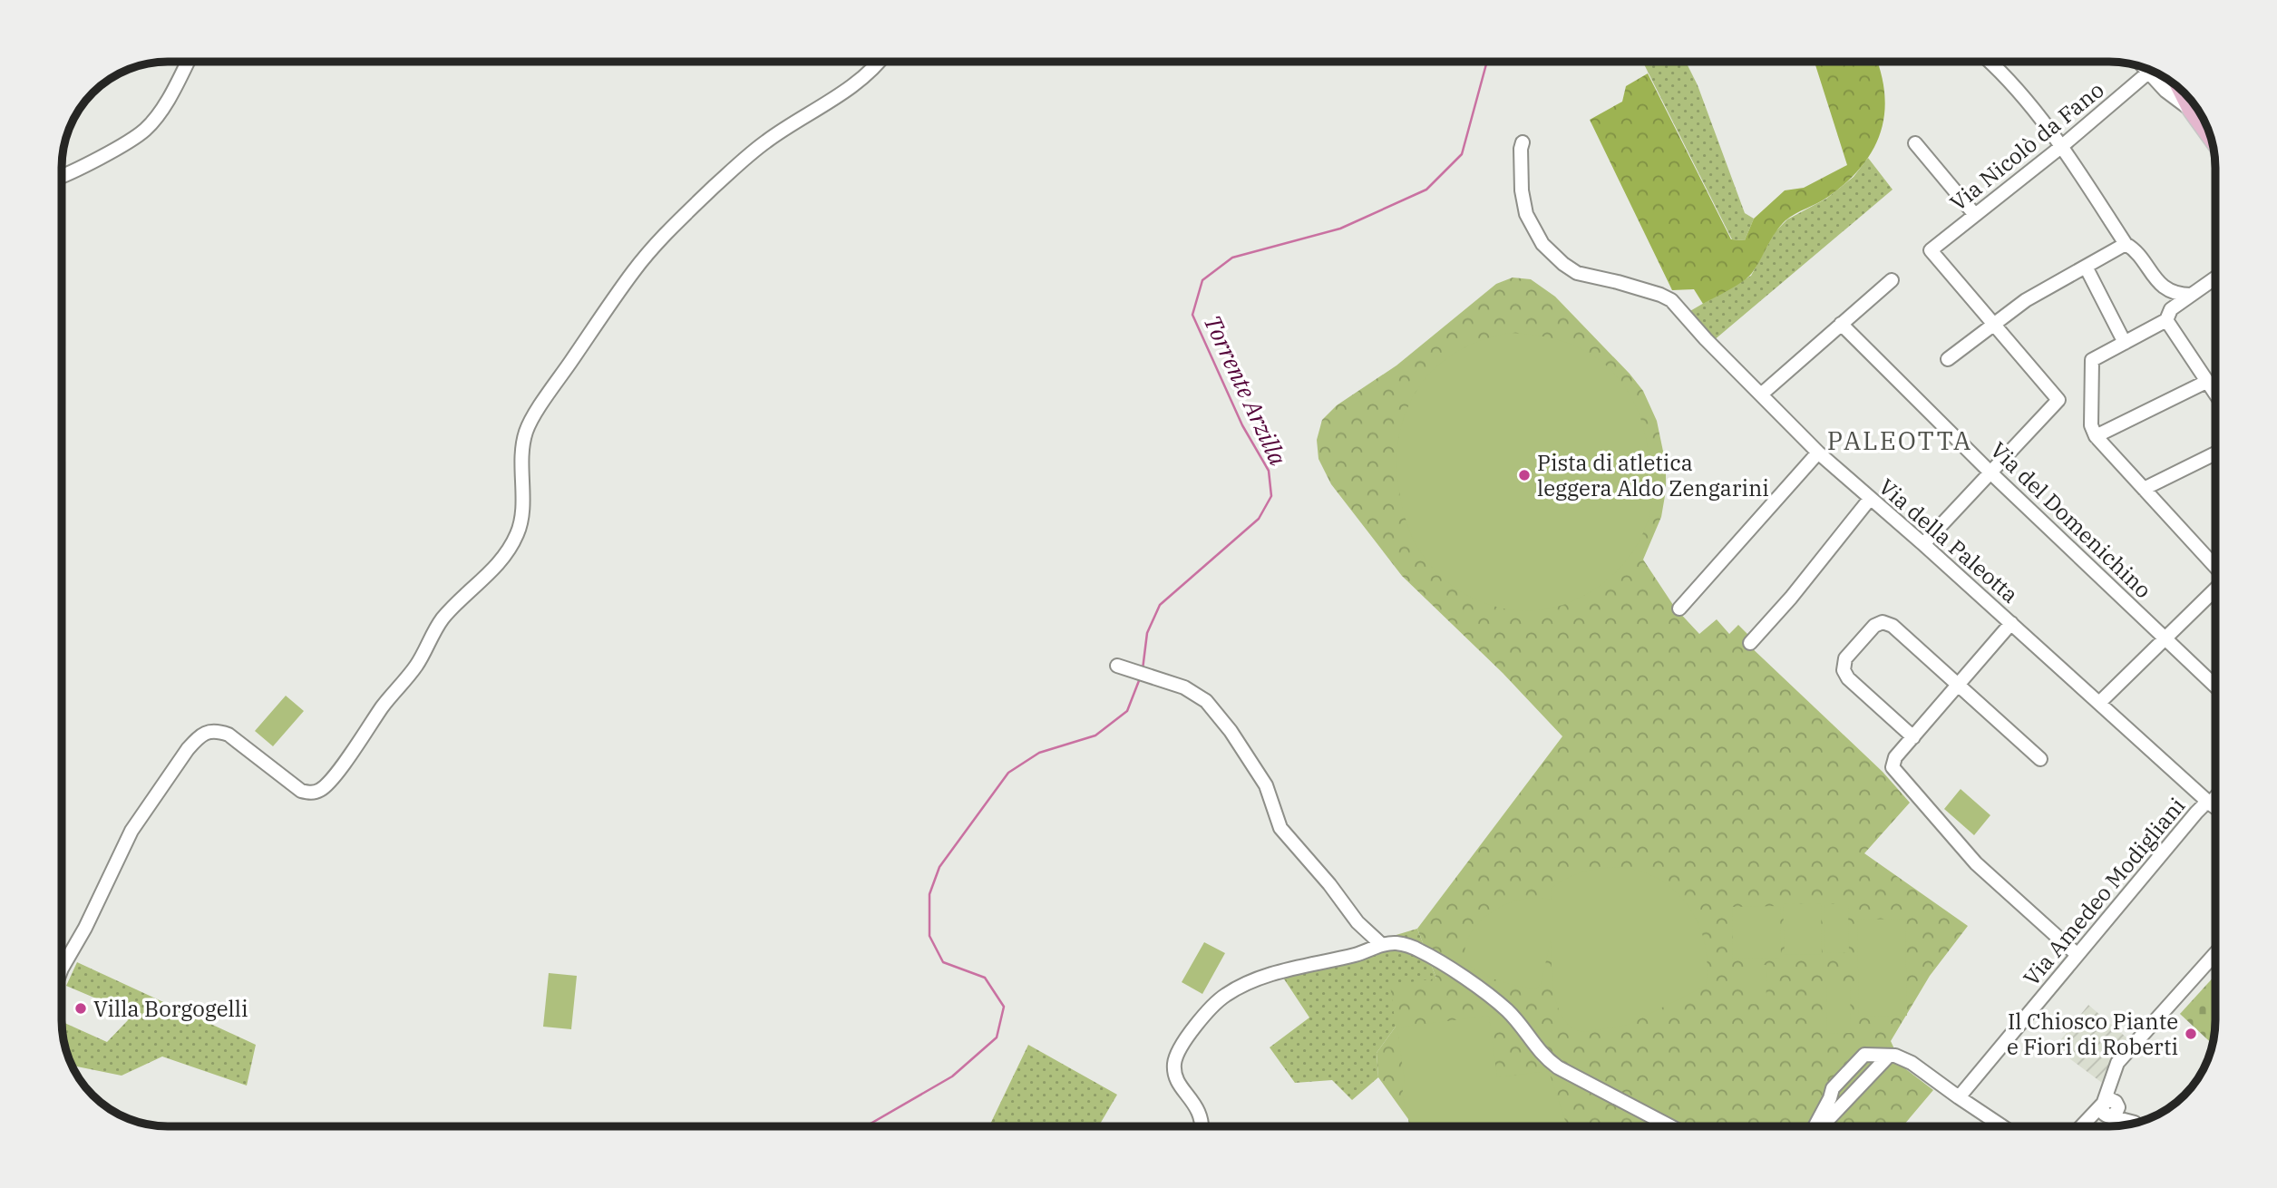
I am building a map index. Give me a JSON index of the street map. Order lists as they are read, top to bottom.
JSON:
{
  "streets": {
    "street": [
      "Via Nicolò da Fano",
      "Via del Domenichino",
      "Via della Paleotta",
      "Via Amedeo Modigliani"
    ]
  },
  "crossings": [
    ["Via della Paleotta", "Via Amedeo Modigliani"]
  ],
  "districts": ["PALEOTTA"],
  "water": ["Torrente Arzilla"],
  "places": ["Pista di atletica leggera Aldo Zengarini", "Villa Borgogelli", "Il Chiosco Piante e Fiori di Roberti"]
}
